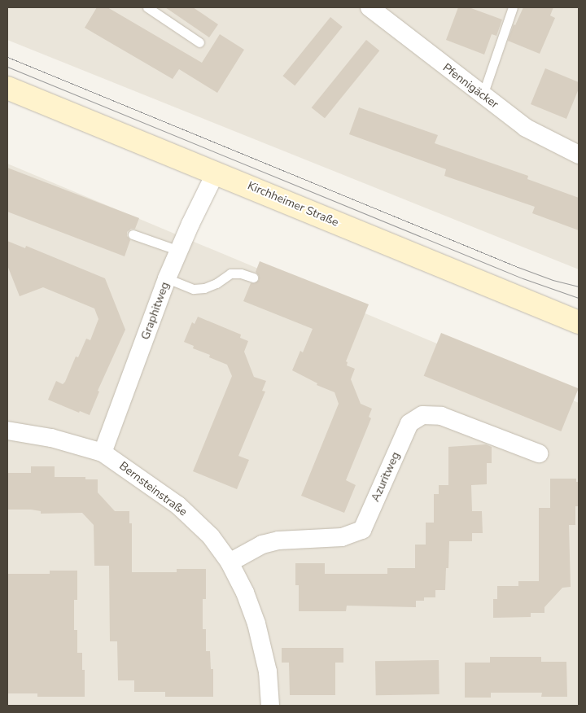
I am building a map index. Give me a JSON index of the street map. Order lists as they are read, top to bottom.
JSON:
{
  "streets": {
    "main road": ["Kirchheimer Straße"],
    "street": [
      "Pfennigäcker",
      "Graphitweg",
      "Azuritweg",
      "Bernsteinstraße"
    ]
  },
  "crossings": [
    ["Kirchheimer Straße", "Graphitweg"],
    ["Graphitweg", "Bernsteinstraße"],
    ["Azuritweg", "Bernsteinstraße"]
  ]
}
